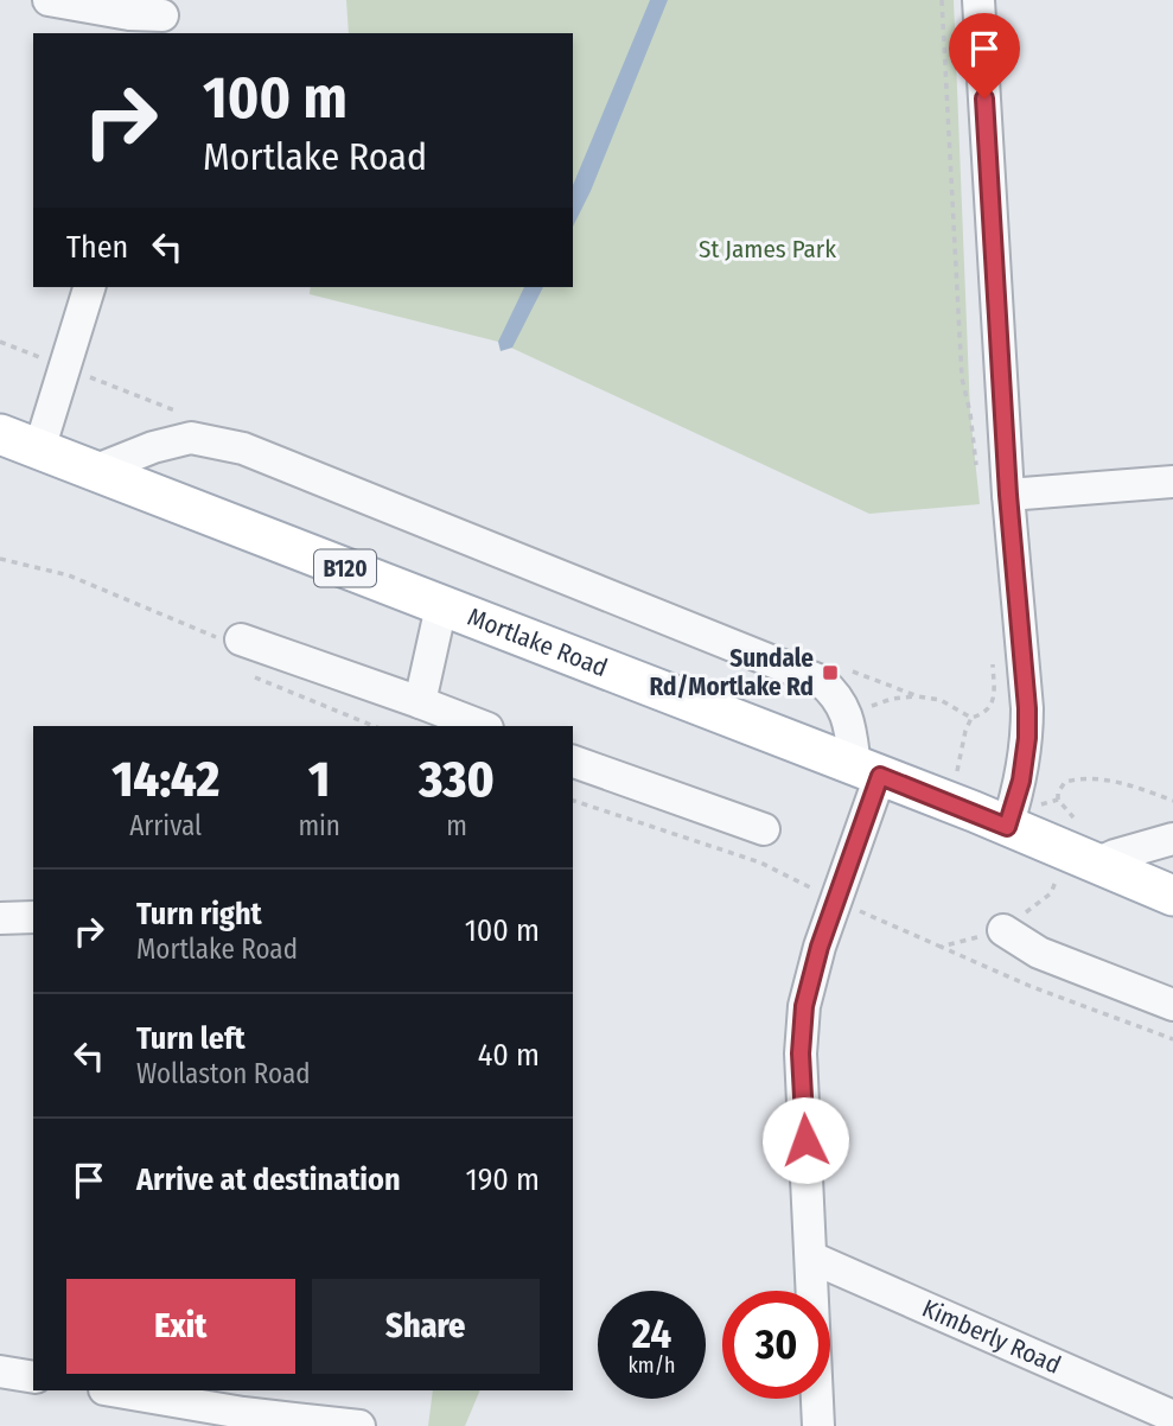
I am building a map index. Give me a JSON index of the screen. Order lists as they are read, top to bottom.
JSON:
{
  "streets": {
    "main road": ["B120", "Mortlake Road"],
    "street": ["Kimberly Road"]
  },
  "parks": ["St James Park"],
  "places": {
    "transit": ["Sundale Rd/Mortlake Rd"]
  },
  "page": {
    "turn": ["100 m", "Mortlake Road"],
    "then": "Then",
    "eta": [
      "14:42",
      "Arrival",
      "1",
      "min",
      "330",
      "m"
    ],
    "list": [
      {
        "name": "Turn right",
        "note": "Mortlake Road",
        "value": "100 m"
      },
      {
        "name": "Turn left",
        "note": "Wollaston Road",
        "value": "40 m"
      },
      {
        "name": "Arrive at destination",
        "value": "190 m"
      }
    ],
    "buttons": ["Exit", "Share"],
    "speed": "24 km/h",
    "limit": "30"
  }
}
